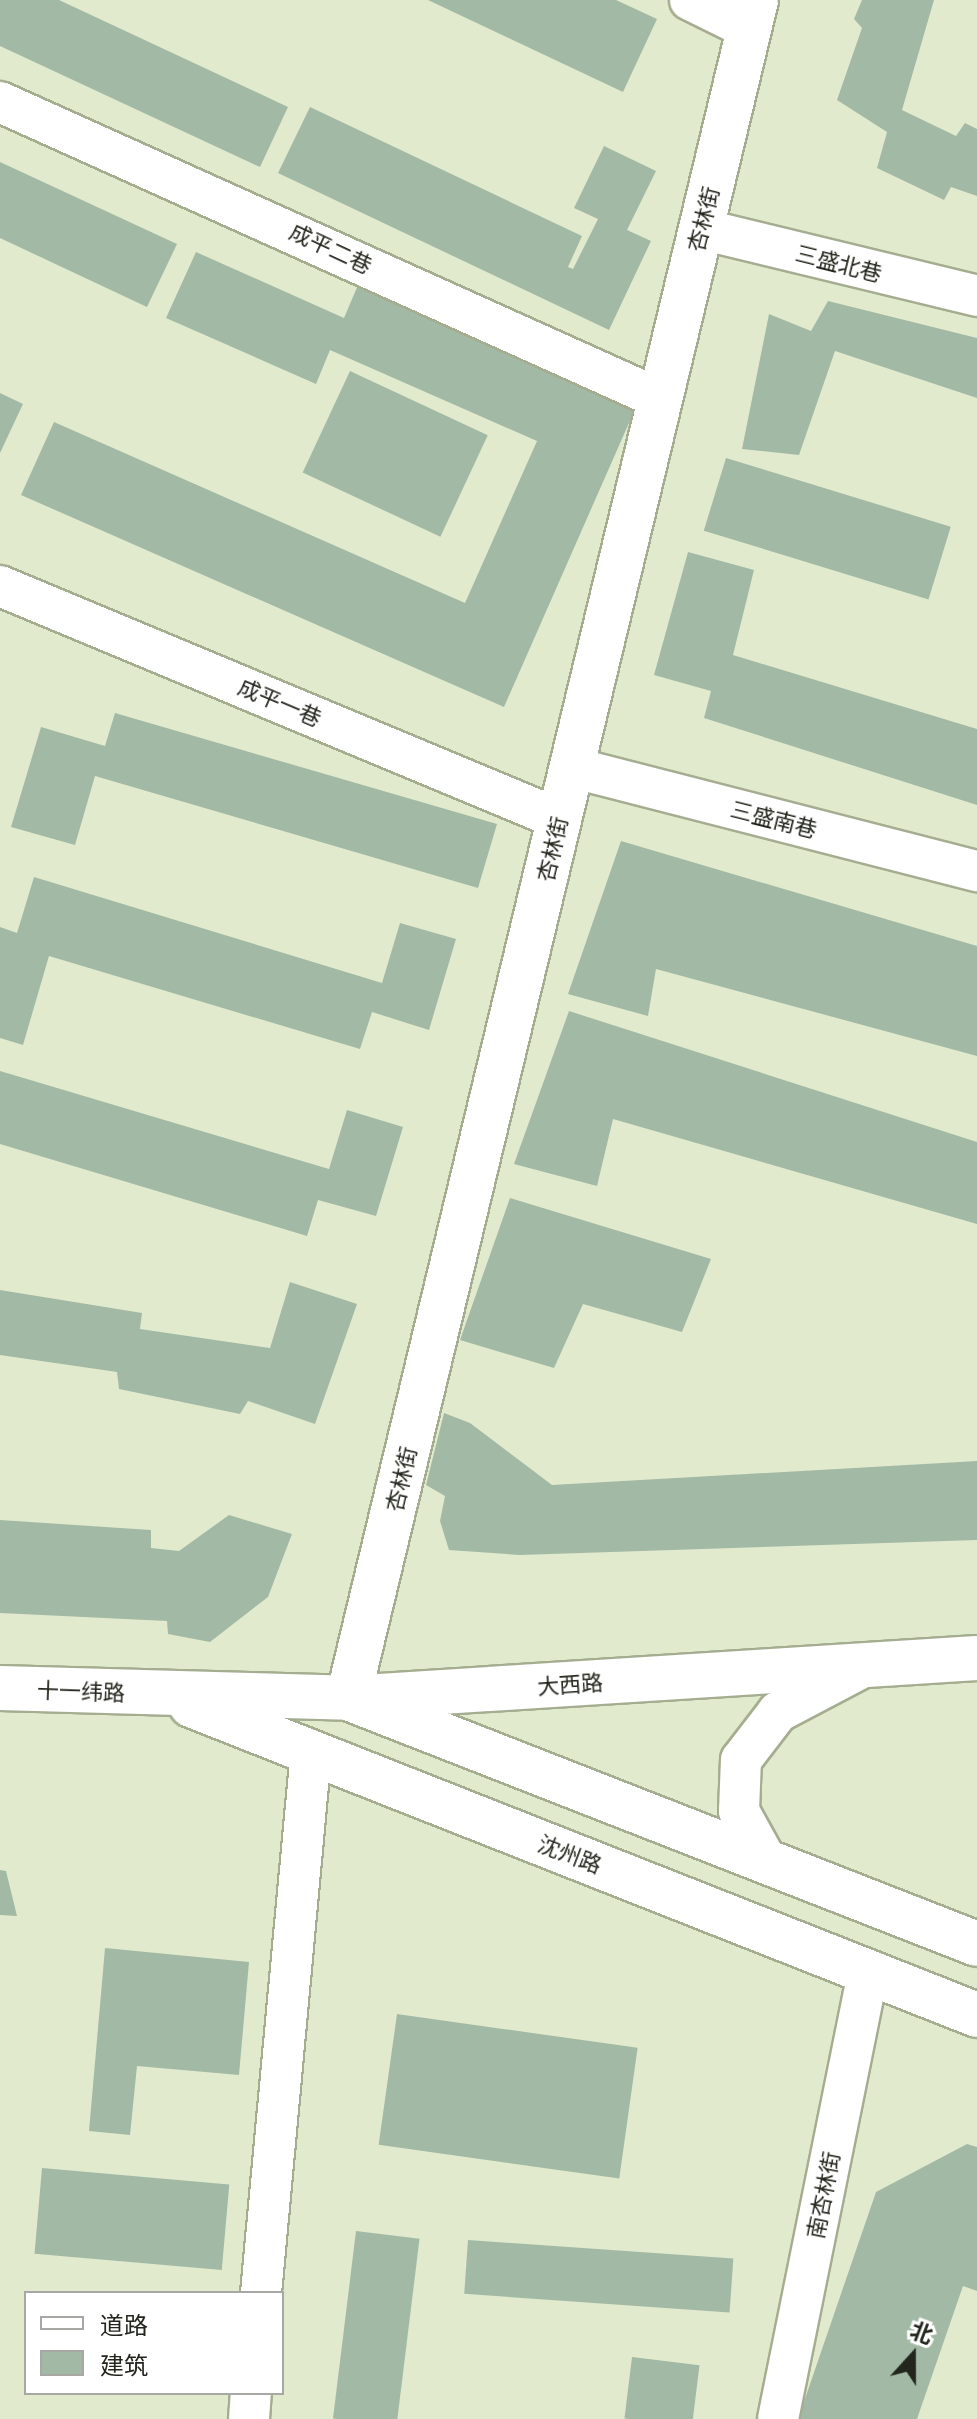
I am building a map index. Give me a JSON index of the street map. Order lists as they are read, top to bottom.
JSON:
{
  "streets": {
    "main road": [
      "杏林街",
      "大西路",
      "十一纬路",
      "沈州路"
    ],
    "street": [
      "成平二巷",
      "三盛北巷",
      "成平一巷",
      "三盛南巷",
      "南杏林街"
    ]
  },
  "crossings": [
    ["杏林街", "成平二巷"],
    ["杏林街", "三盛北巷"],
    ["杏林街", "成平一巷"],
    ["杏林街", "三盛南巷"],
    ["杏林街", "大西路"],
    ["大西路", "十一纬路"],
    ["大西路", "沈州路"],
    ["十一纬路", "沈州路"],
    ["沈州路", "南杏林街"]
  ],
  "legend": ["道路", "建筑"],
  "north": "top"
}
